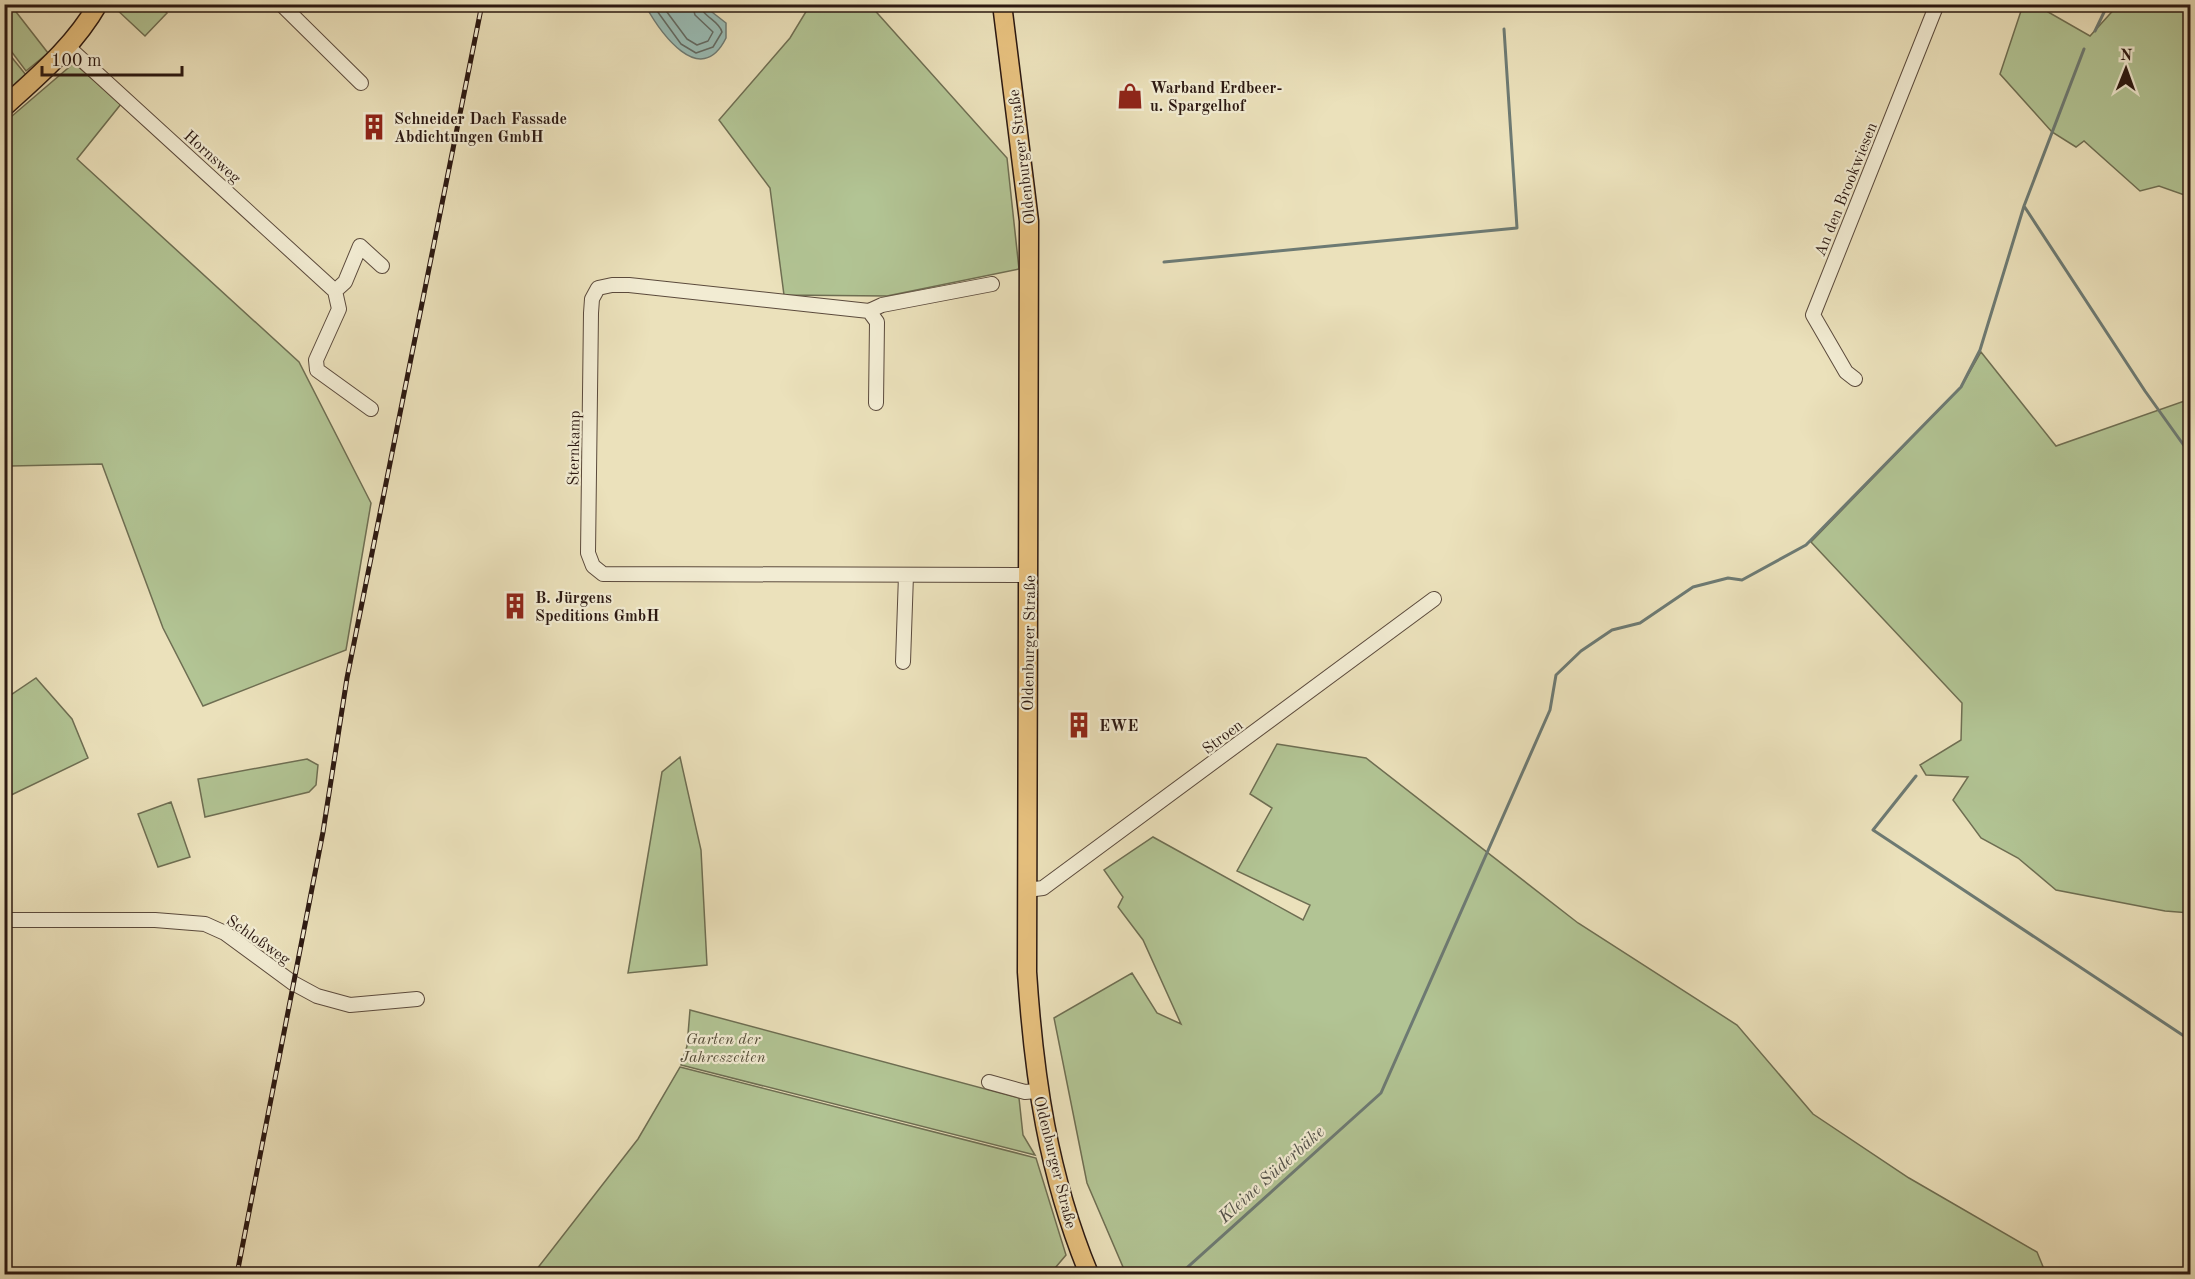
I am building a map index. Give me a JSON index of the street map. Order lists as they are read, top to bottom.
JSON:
{
  "streets": {
    "main road": ["Oldenburger Straße"],
    "street": [
      "Hornsweg",
      "An den Brookwiesen",
      "Sternkamp",
      "Stroen",
      "Schloßweg"
    ]
  },
  "crossings": [
    ["Oldenburger Straße", "Sternkamp"],
    ["Oldenburger Straße", "Stroen"]
  ],
  "water": ["Kleine Süderbäke"],
  "parks": ["Garten der Jahreszeiten"],
  "places": {
    "shop": ["Warband Erdbeer- u. Spargelhof"],
    "building": ["Schneider Dach Fassade Abdichtungen GmbH", "B. Jürgens Speditions GmbH", "EWE"]
  },
  "scale_bar": "100 m",
  "north": "top"
}
